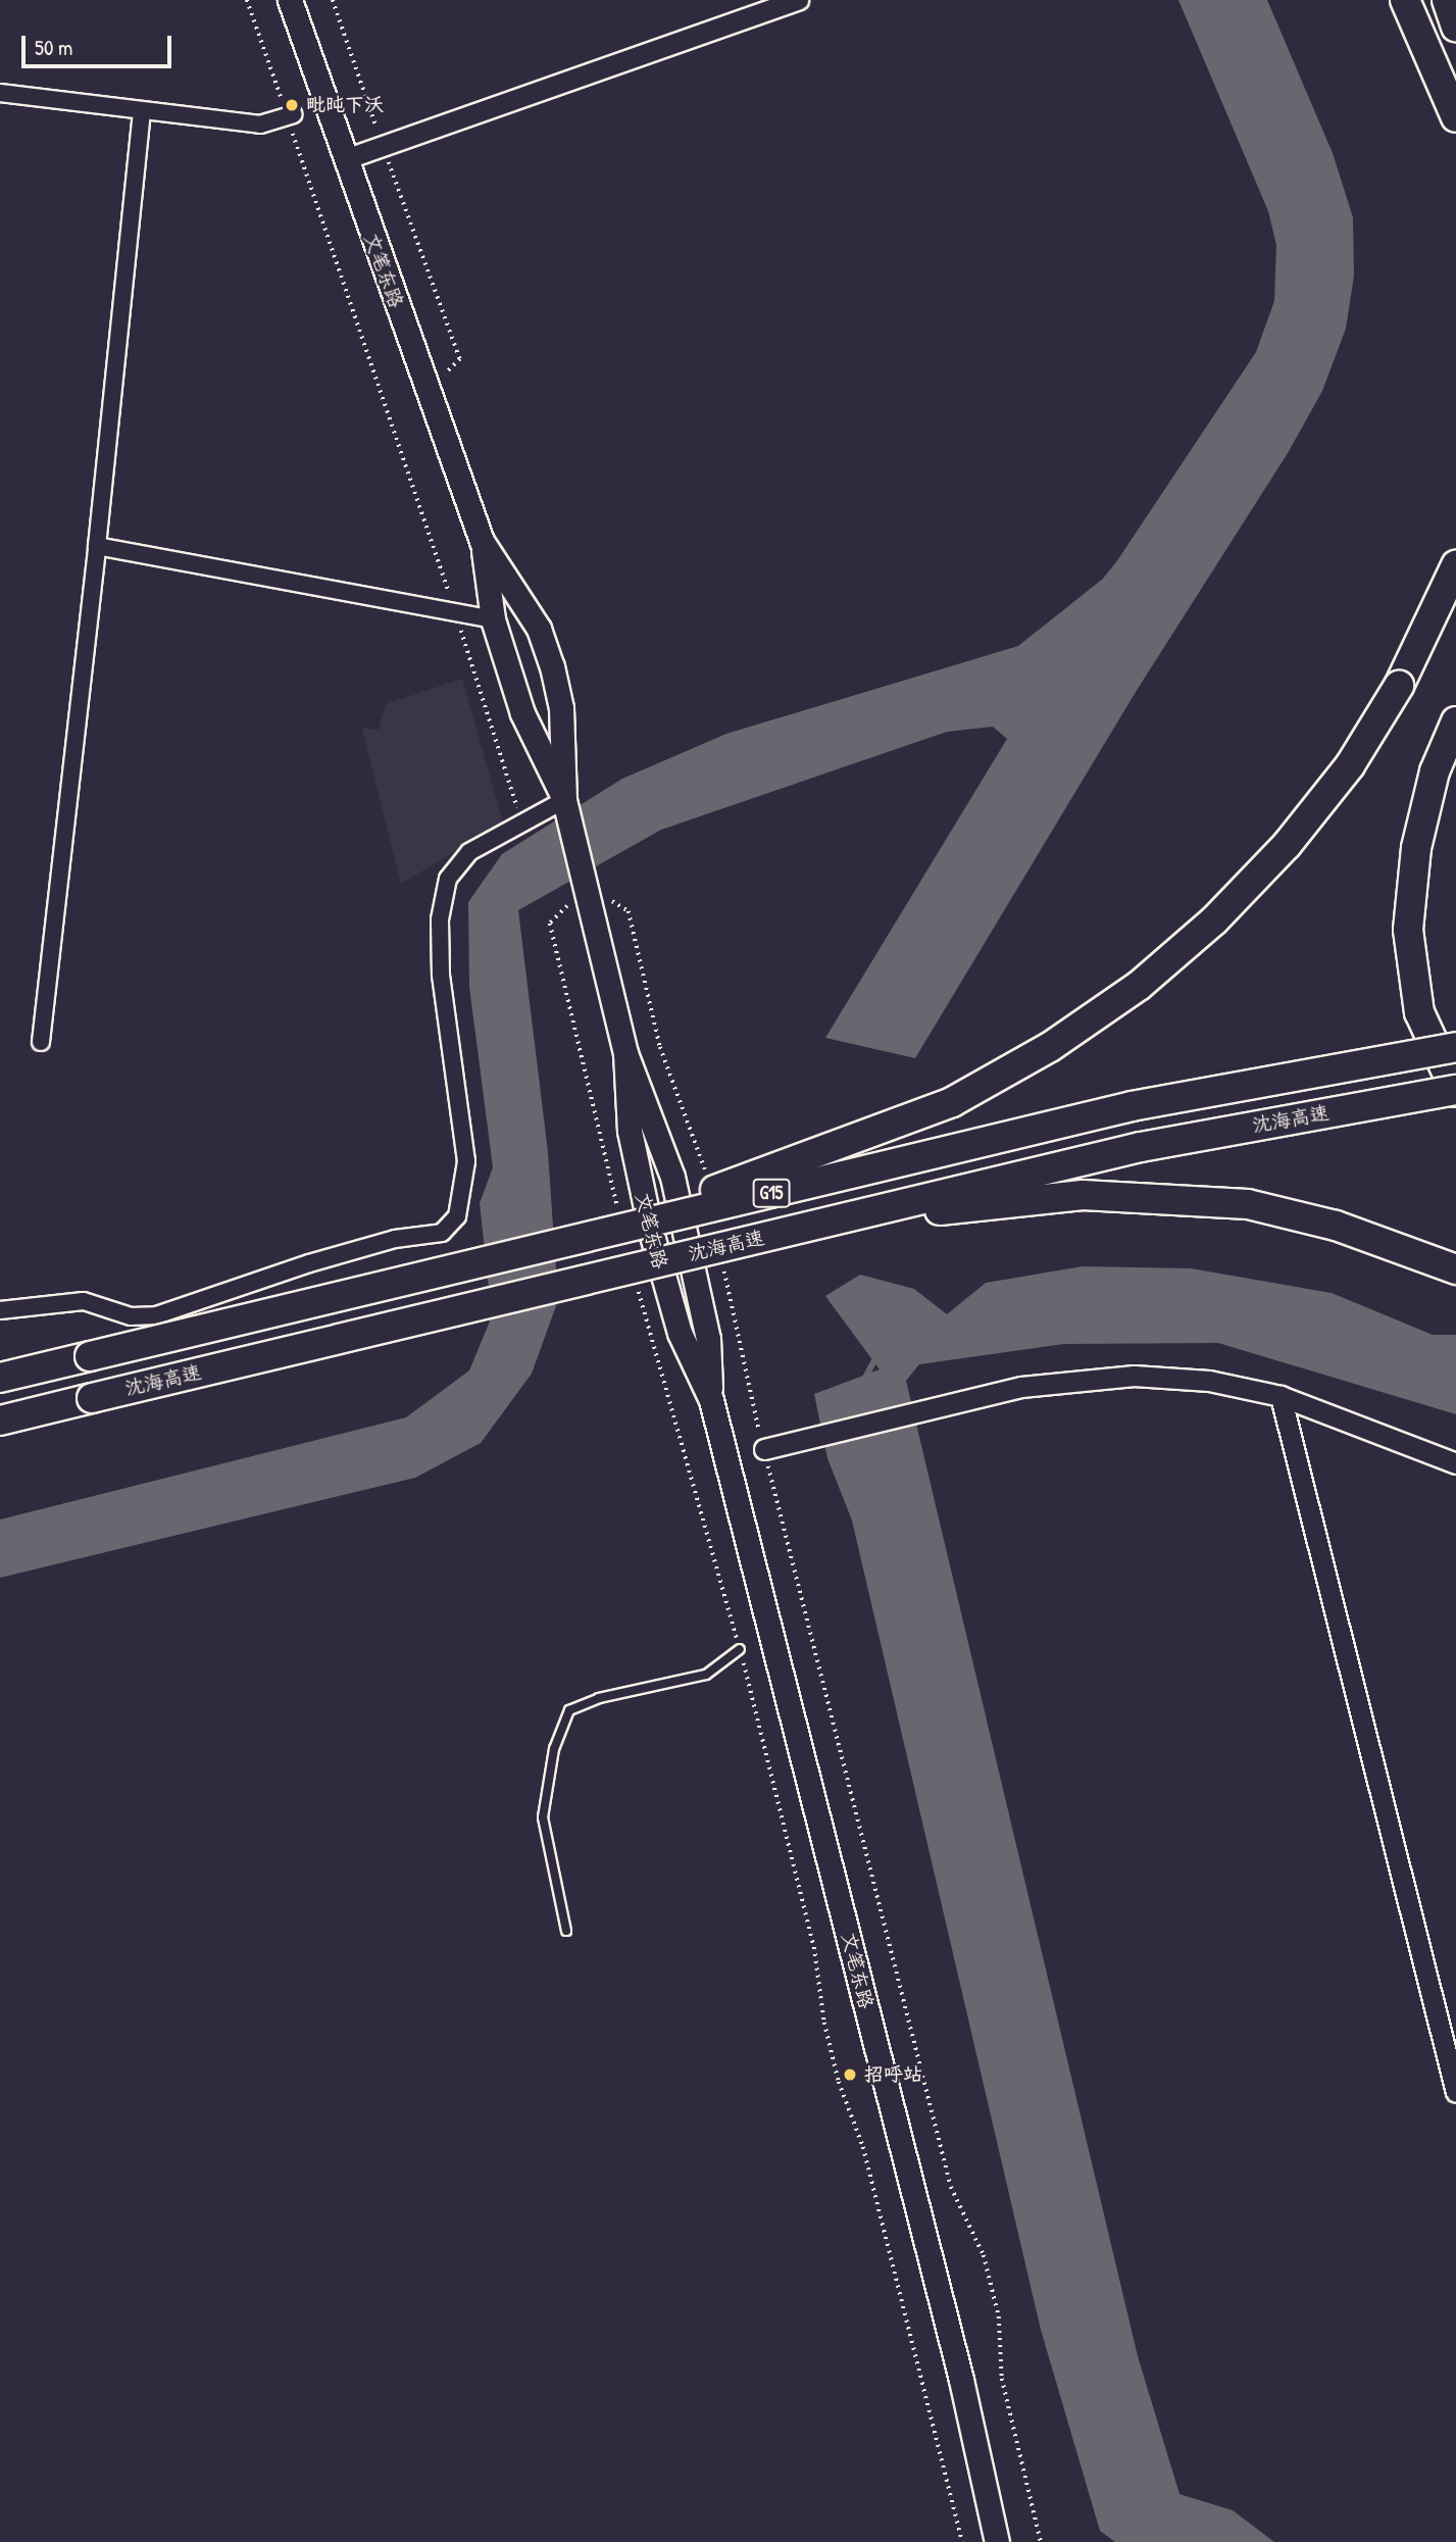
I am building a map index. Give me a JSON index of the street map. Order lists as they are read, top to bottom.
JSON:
{
  "streets": {
    "highway": ["沈海高速", "G15"],
    "main road": ["文笔东路"]
  },
  "places": ["毗旽下沃", "招呼站"],
  "scale_bar": "50 m"
}
